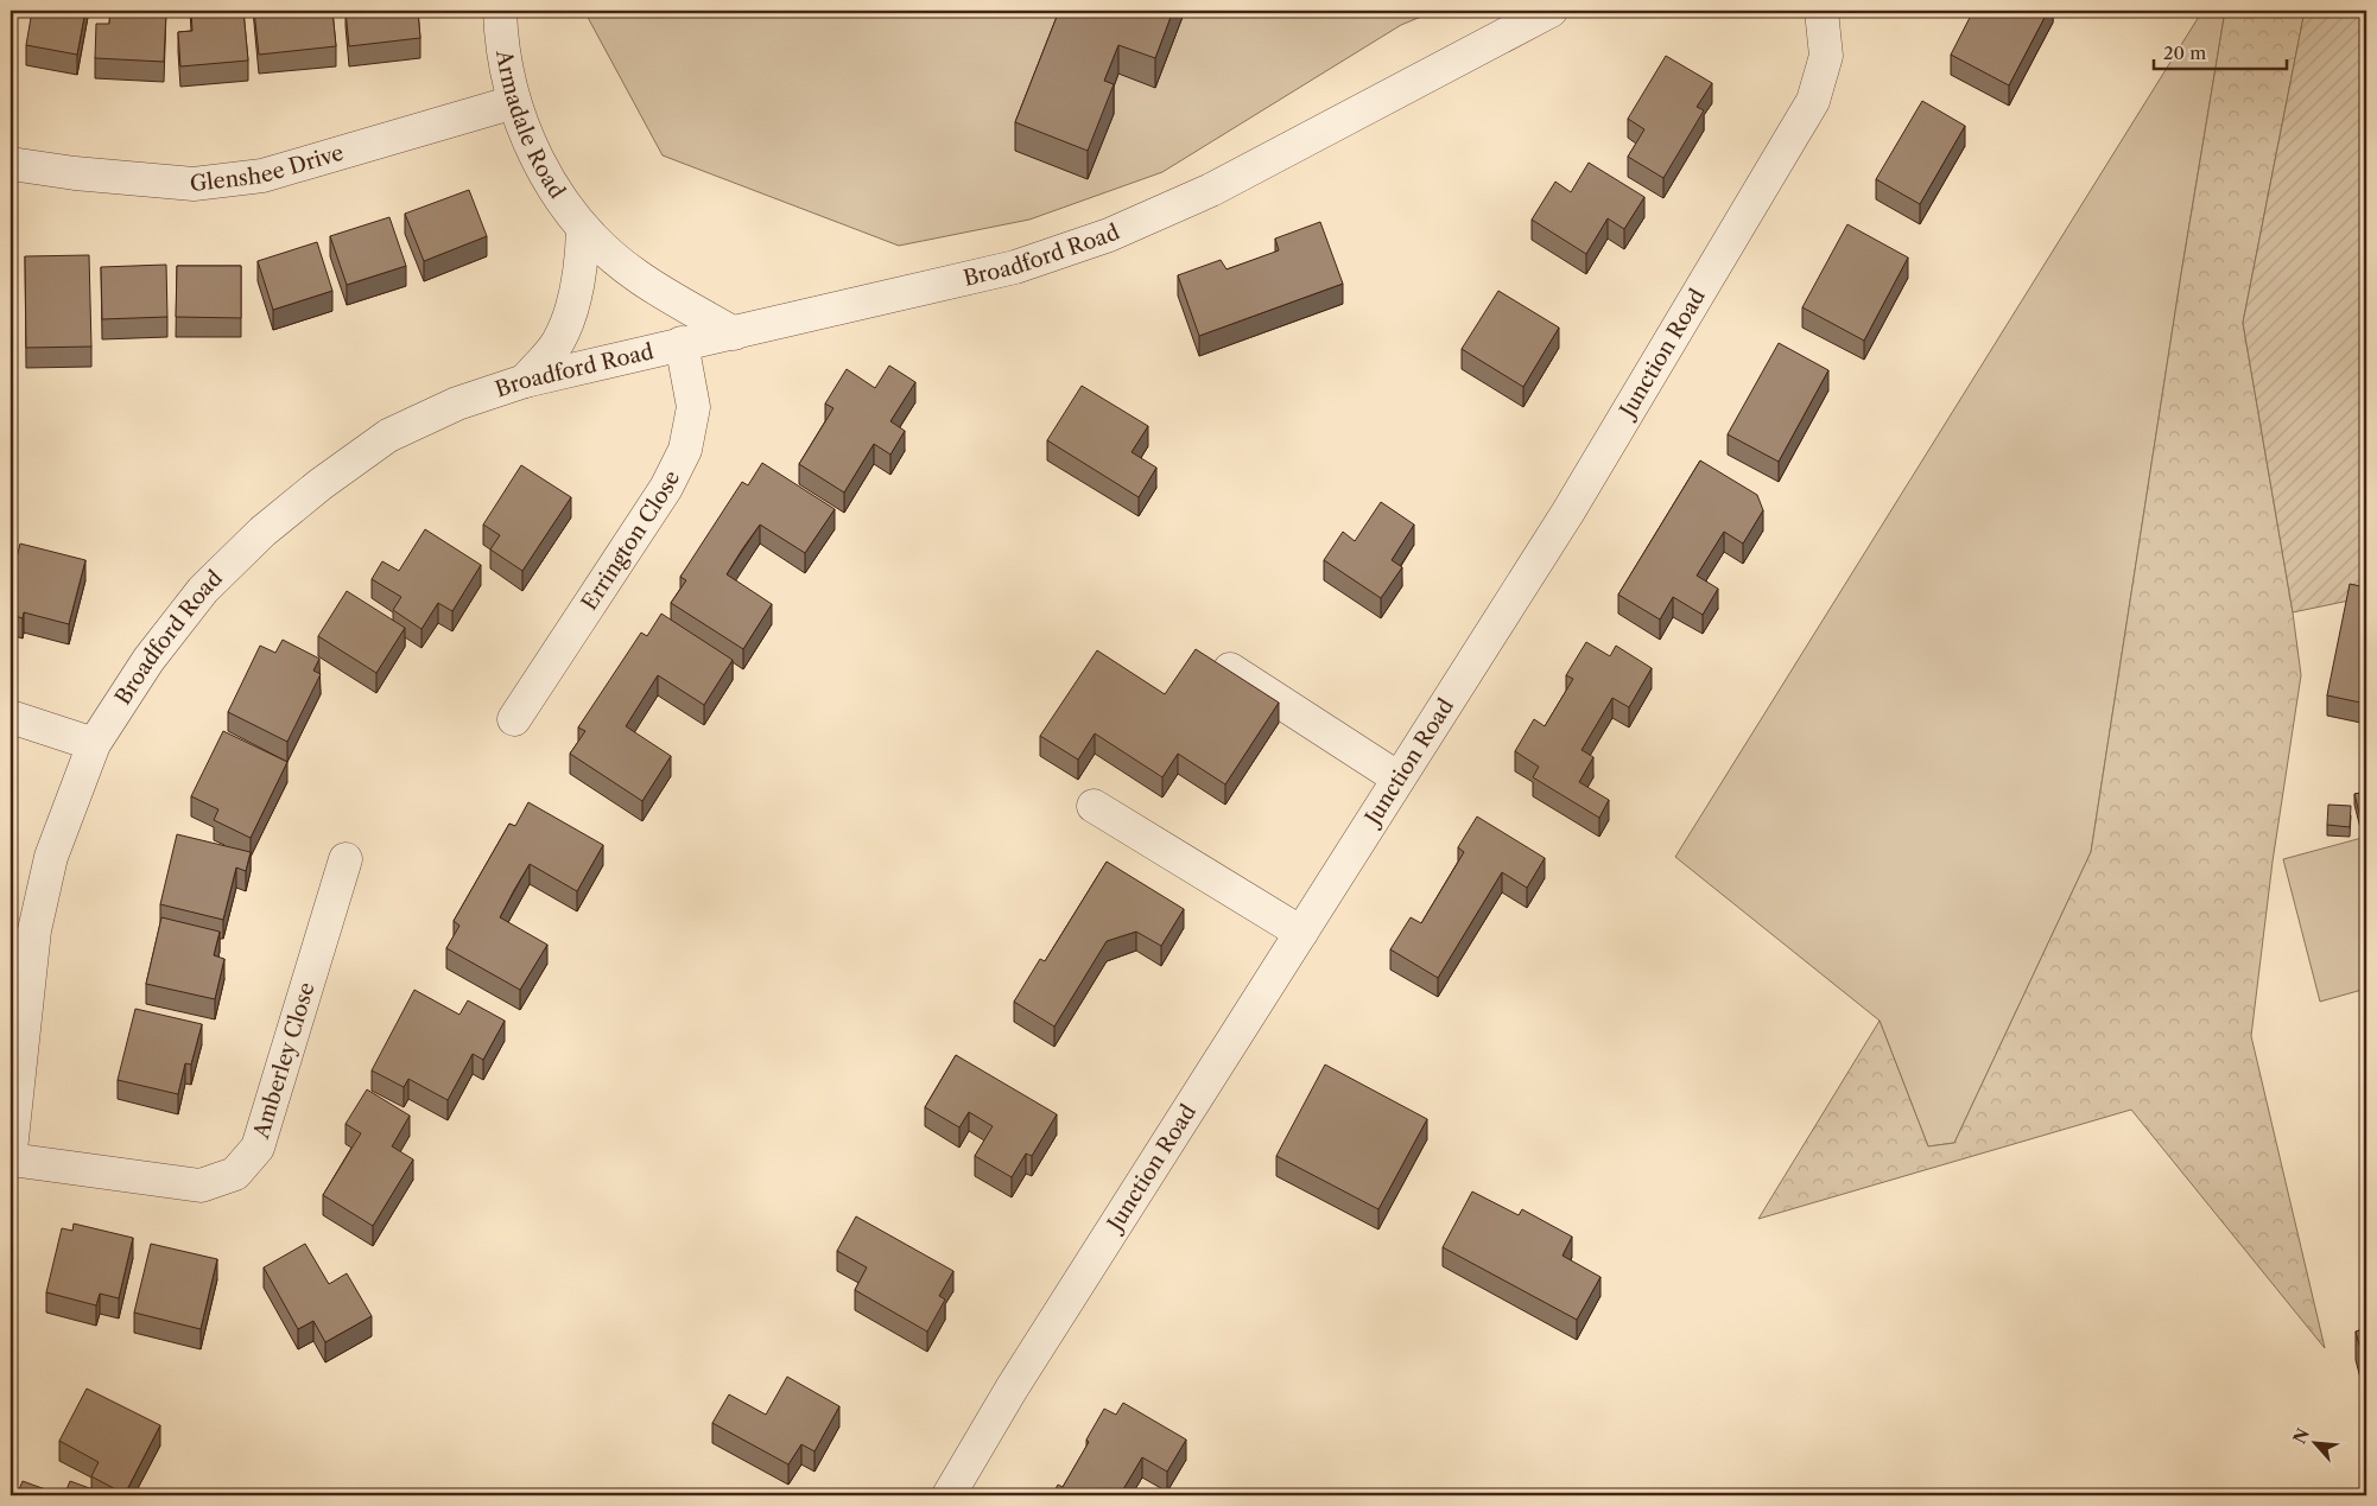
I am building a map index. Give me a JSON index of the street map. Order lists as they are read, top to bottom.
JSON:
{
  "streets": {
    "street": [
      "Armadale Road",
      "Glenshee Drive",
      "Broadford Road",
      "Junction Road",
      "Errington Close",
      "Amberley Close"
    ]
  },
  "crossings": [
    ["Armadale Road", "Glenshee Drive"],
    ["Armadale Road", "Broadford Road"],
    ["Broadford Road", "Errington Close"]
  ],
  "scale_bar": "20 m",
  "north": "top left"
}
